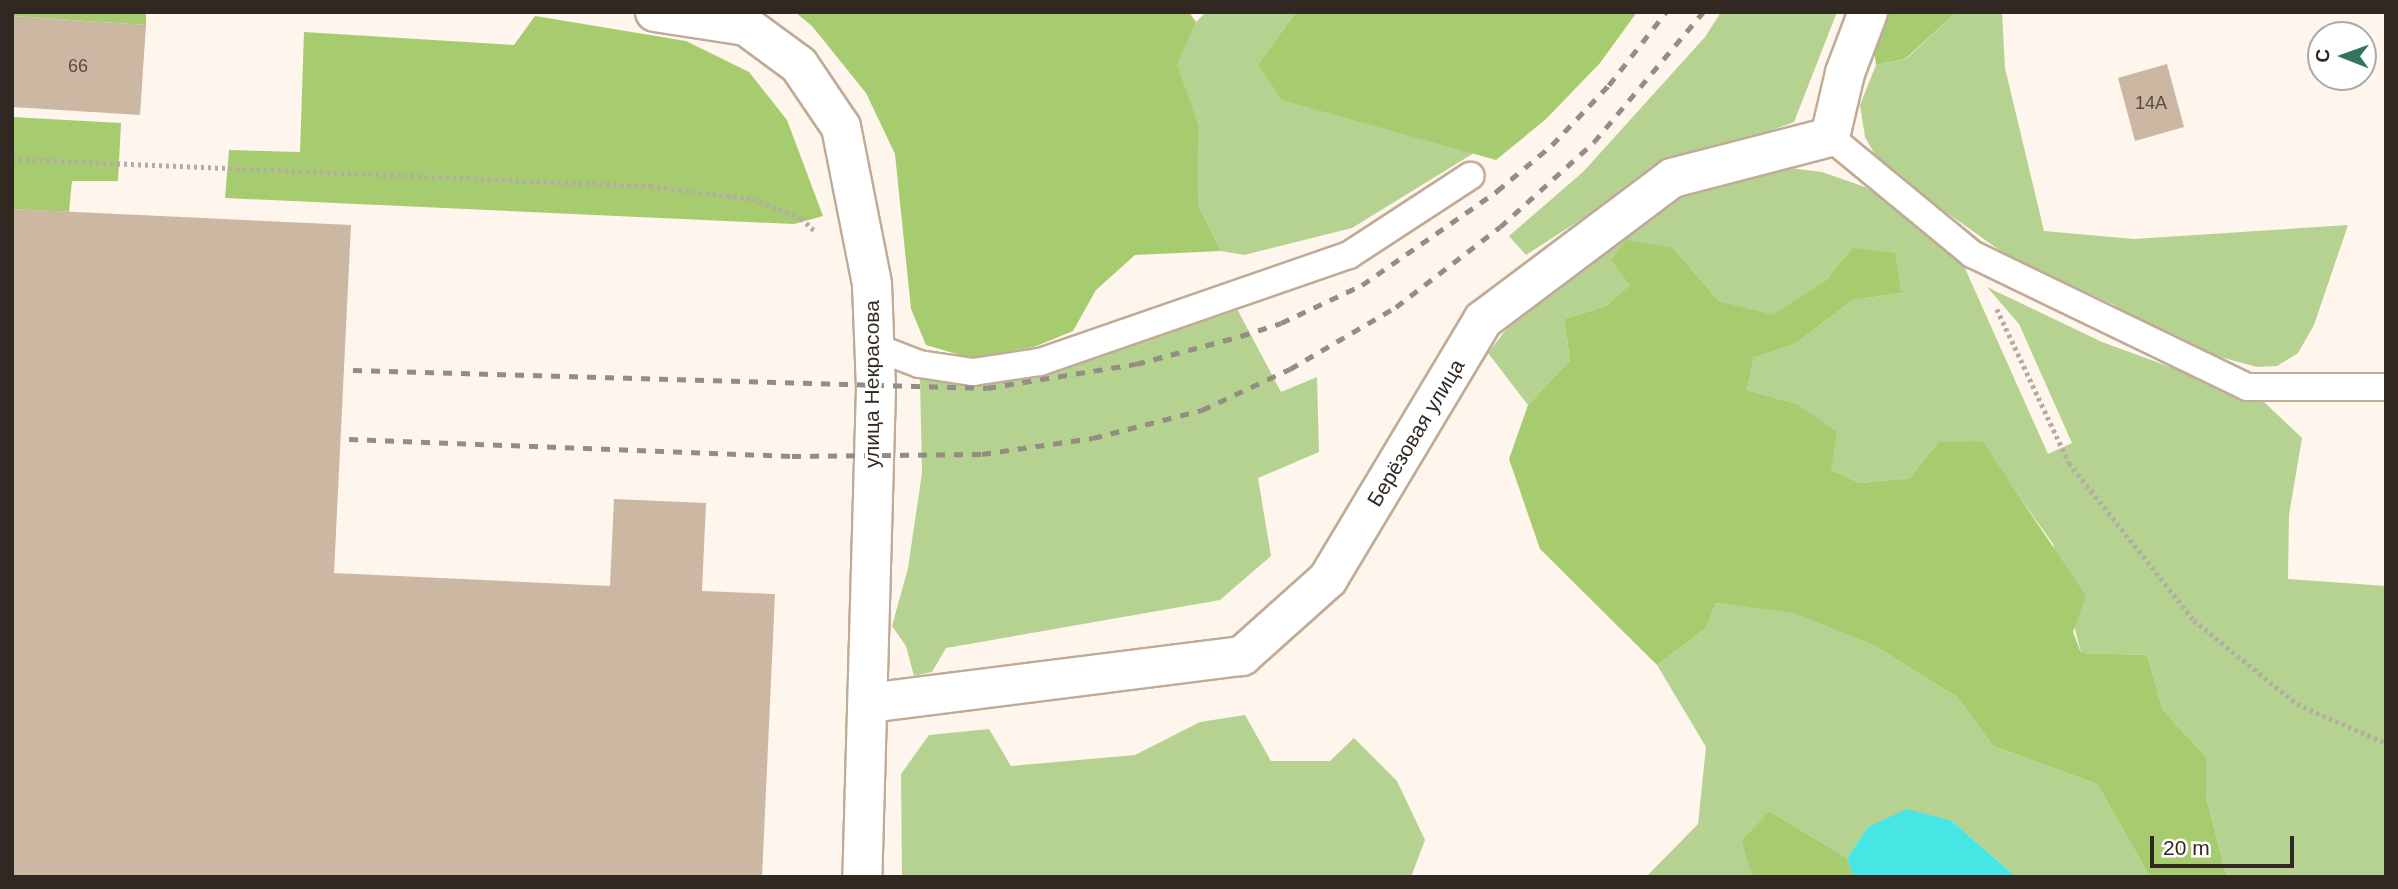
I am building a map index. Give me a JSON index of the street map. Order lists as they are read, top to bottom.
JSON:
{
  "streets": {
    "street": ["улица Некрасова", "Берёзовая улица"]
  },
  "crossings": [
    ["улица Некрасова", "Берёзовая улица"]
  ],
  "house_numbers": ["66", "14А"],
  "scale_bar": "20 m",
  "north": "left"
}
